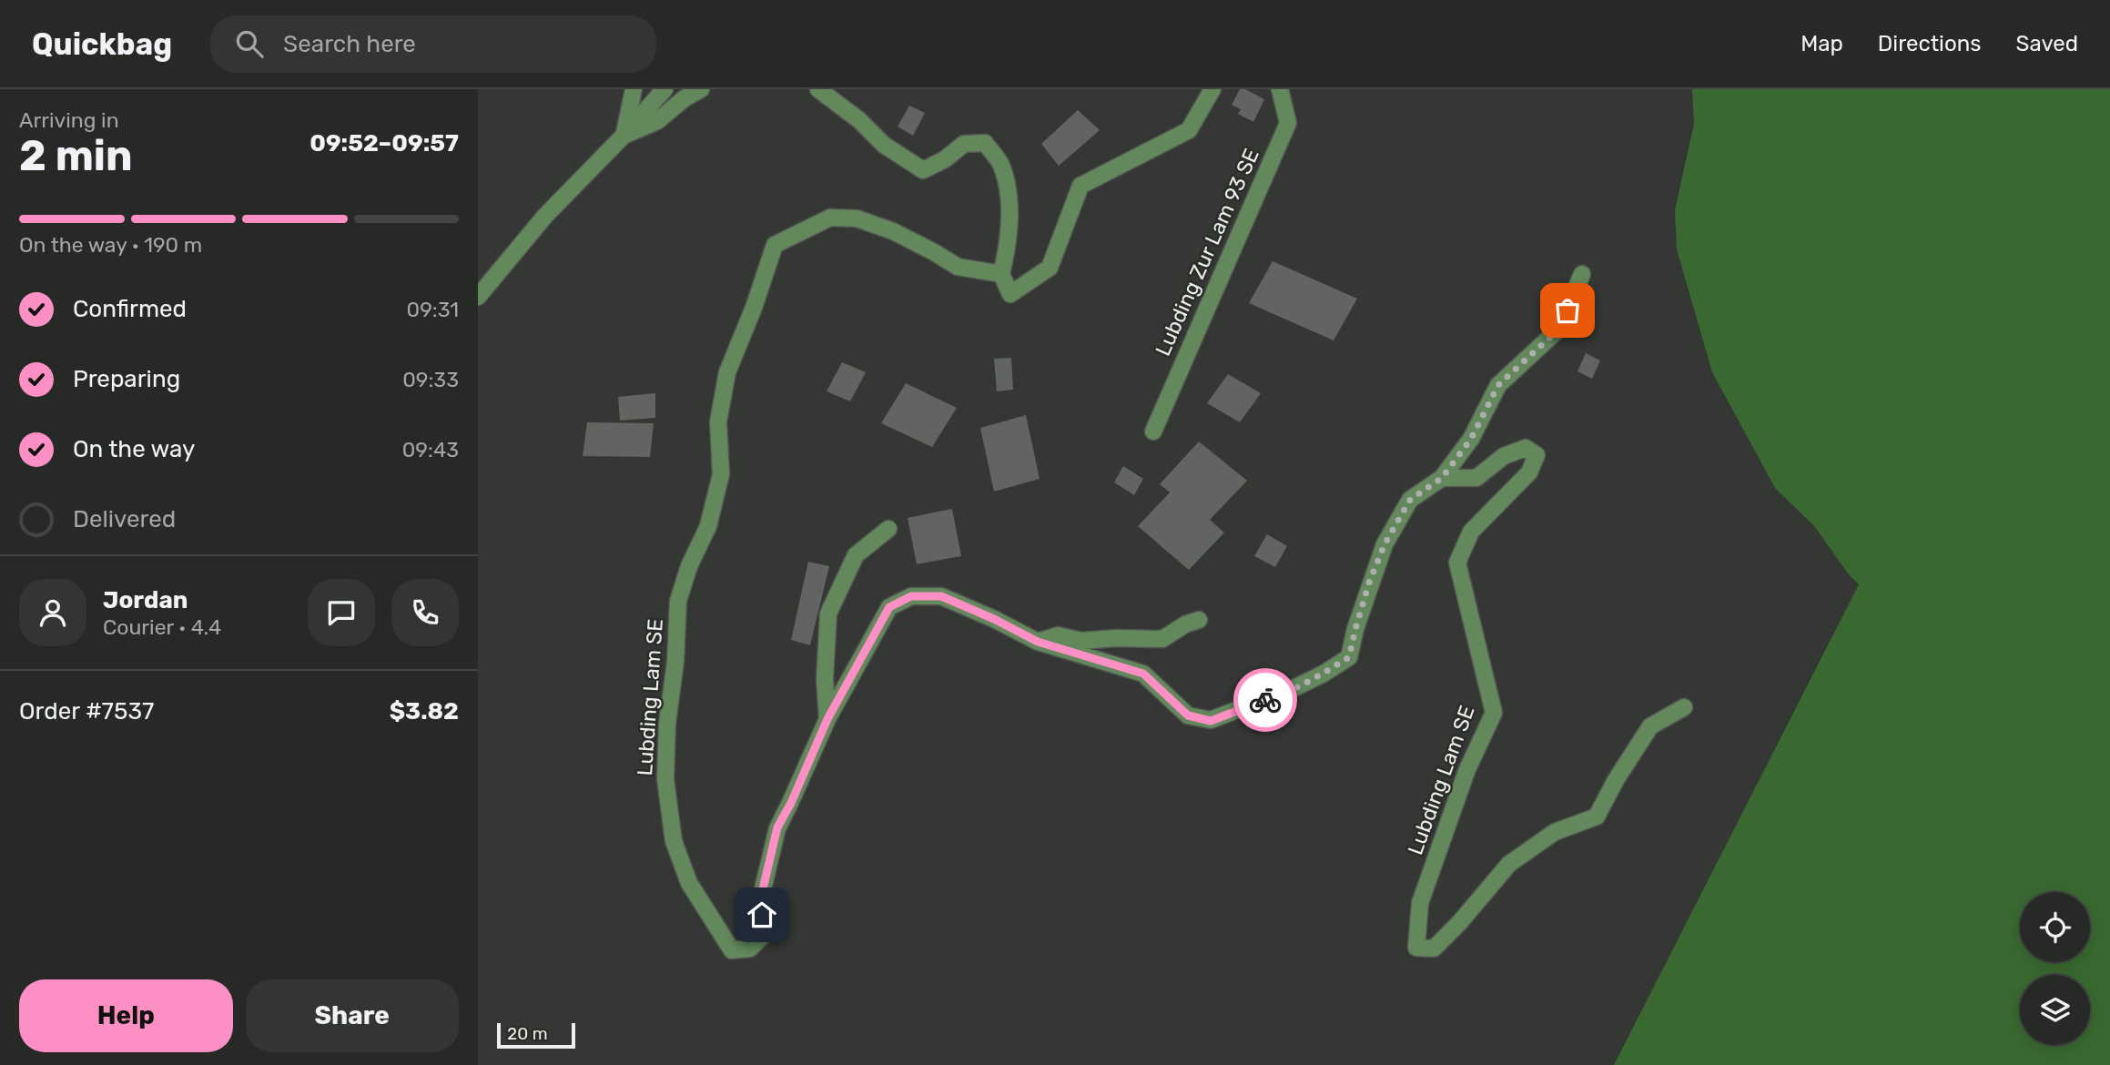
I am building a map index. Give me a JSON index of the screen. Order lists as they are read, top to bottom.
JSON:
{
  "streets": {
    "street": ["Lubding Zur Lam 93 SE", "Lubding Lam SE"]
  },
  "scale_bar": "20 m",
  "page": {
    "header": "Quickbag",
    "search": "Search here",
    "nav": ["Map", "Directions", "Saved"],
    "heading": ["2 min", "Arriving in", "09:52–09:57"],
    "panel": [
      "Jordan",
      "Courier · 4.4",
      "Order #7537",
      "$3.82"
    ],
    "bar": "On the way · 190 m",
    "list": [
      ["Confirmed", "09:31"],
      ["Preparing", "09:33"],
      ["On the way", "09:43"],
      "Delivered"
    ],
    "buttons": ["Help", "Share"],
    "scale": "20 m"
  }
}
